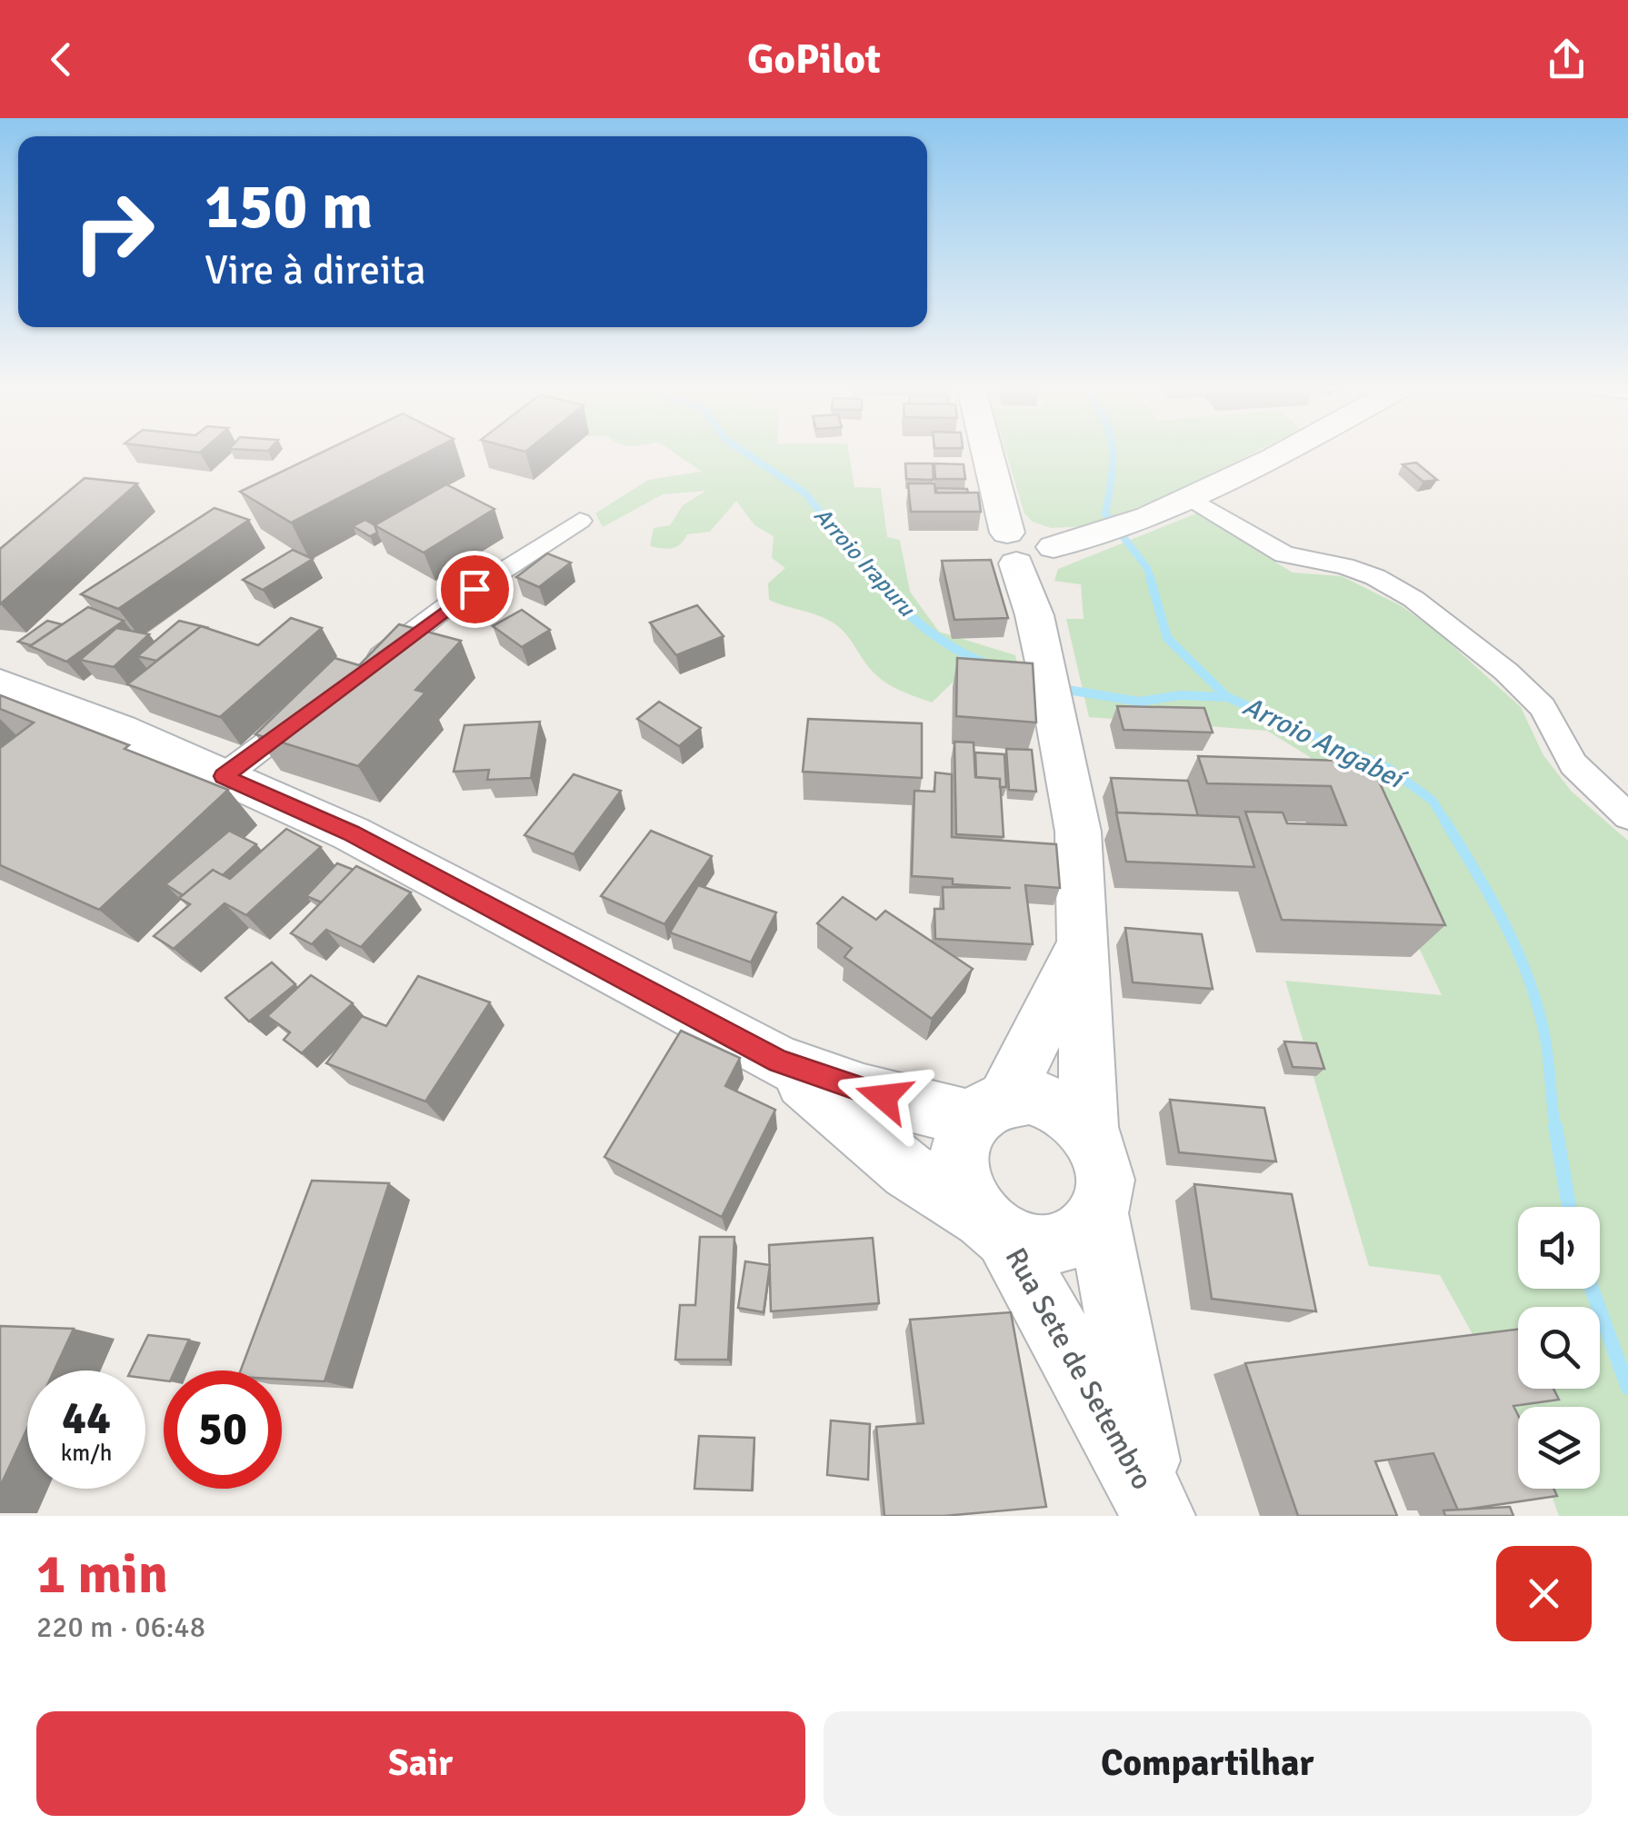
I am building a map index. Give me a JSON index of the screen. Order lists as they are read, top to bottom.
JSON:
{
  "streets": {
    "main road": ["Rua Sete de Setembro"]
  },
  "water": ["Arroio Irapuru", "Arroio Angabeí"],
  "page": {
    "header": "GoPilot",
    "turn": ["150 m", "Vire à direita"],
    "speed": "44 km/h",
    "limit": "50",
    "heading": ["1 min", "220 m · 06:48"],
    "buttons": ["Sair", "Compartilhar"]
  }
}
